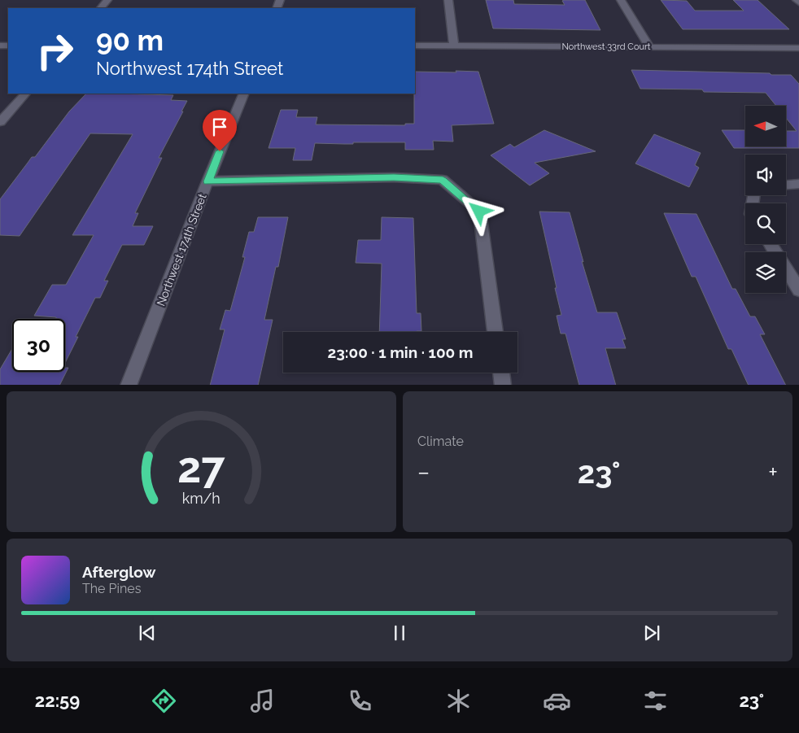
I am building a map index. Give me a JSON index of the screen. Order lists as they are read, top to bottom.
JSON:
{
  "streets": {
    "street": ["Northwest 33rd Court", "Northwest 174th Street"]
  },
  "north": "left",
  "page": {
    "turn": ["90 m", "Northwest 174th Street"],
    "limit": "30",
    "trip": "23:00 · 1 min · 100 m",
    "tile": "Climate",
    "heat": ["−", "23°", "+"],
    "song": ["Afterglow", "The Pines"],
    "tabs": ["22:59", "23°"],
    "gauge": ["27", "km/h"]
  }
}
